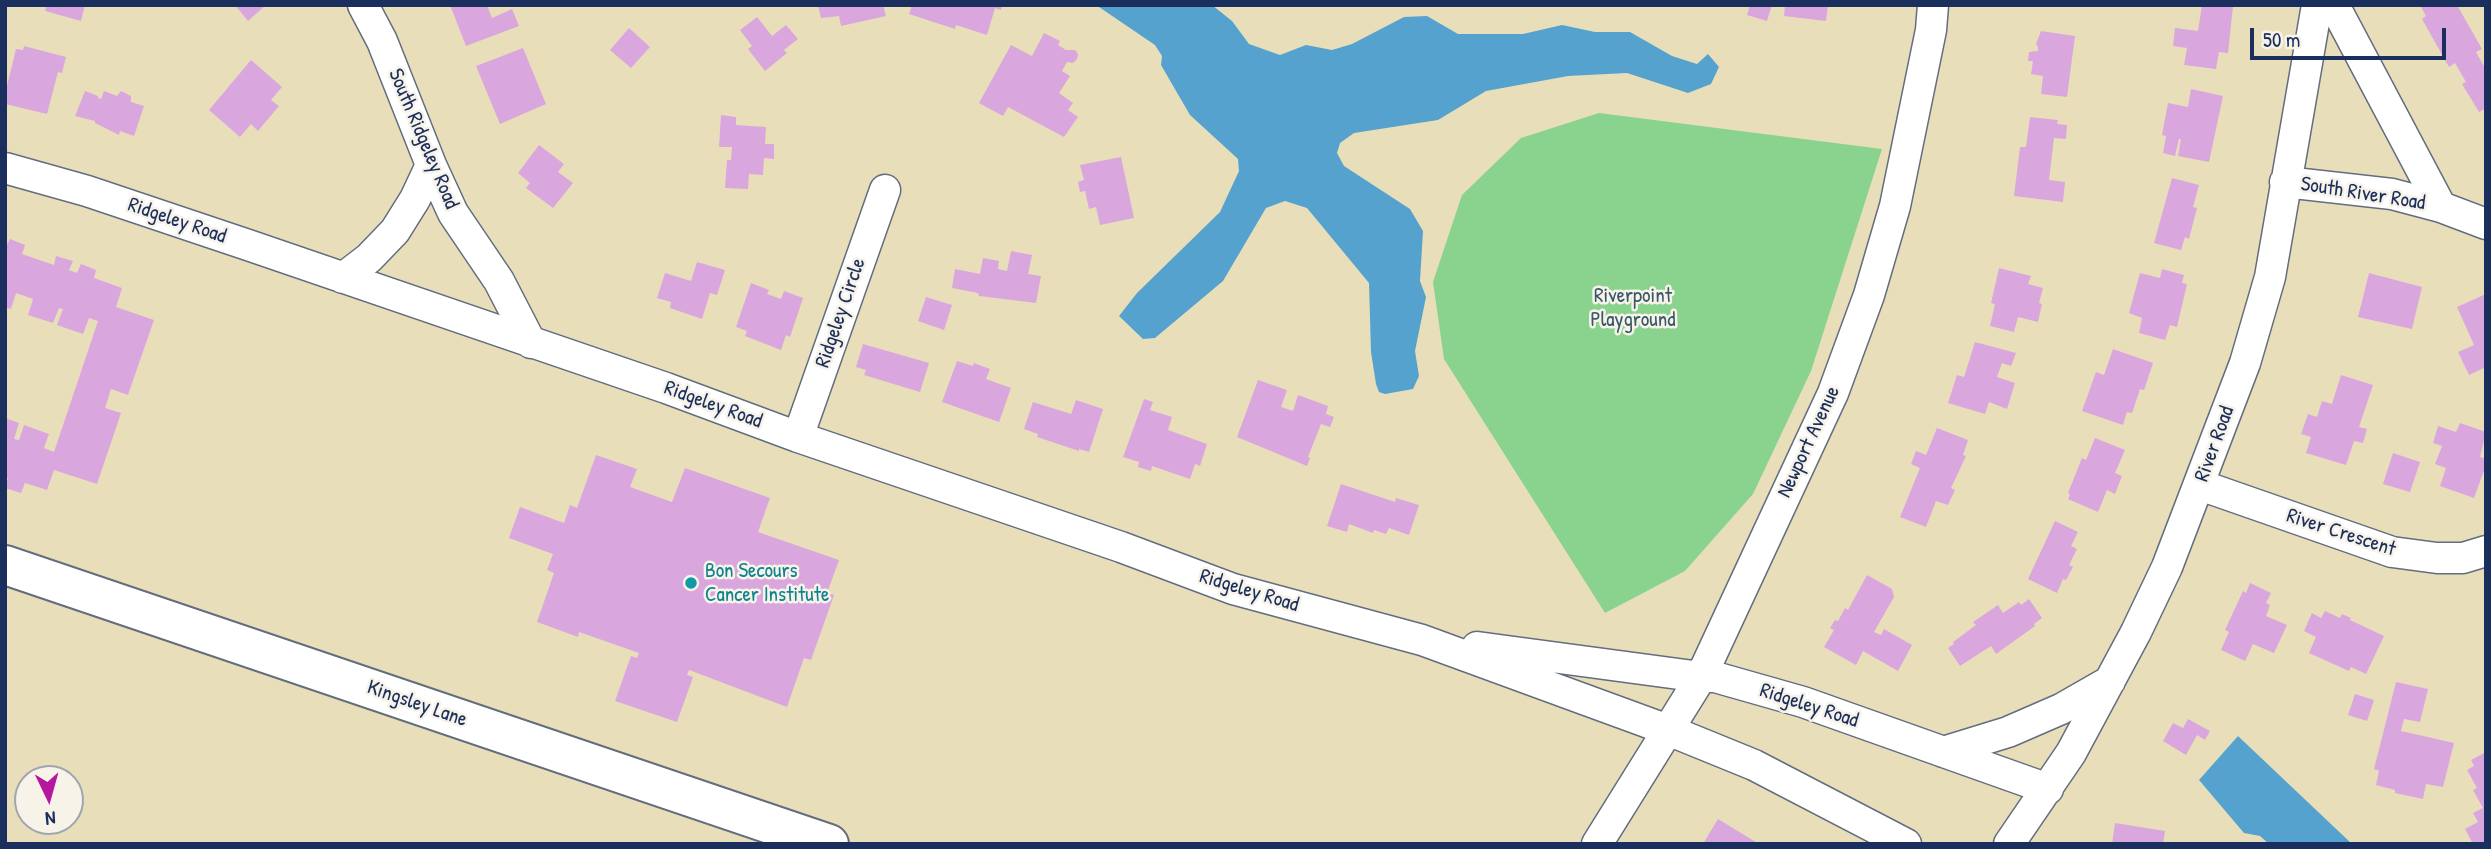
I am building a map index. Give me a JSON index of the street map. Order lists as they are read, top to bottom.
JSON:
{
  "streets": {
    "street": [
      "South Ridgeley Road",
      "South River Road",
      "Ridgeley Road",
      "Ridgeley Circle",
      "Newport Avenue",
      "River Road",
      "River Crescent",
      "Kingsley Lane"
    ]
  },
  "crossings": [
    ["South Ridgeley Road", "Ridgeley Road"],
    ["South River Road", "River Road"],
    ["Ridgeley Road", "Ridgeley Circle"],
    ["Ridgeley Road", "Newport Avenue"],
    ["Ridgeley Road", "River Road"],
    ["River Road", "River Crescent"]
  ],
  "parks": ["Riverpoint Playground"],
  "places": ["Bon Secours Cancer Institute"],
  "scale_bar": "50 m",
  "north": "bottom"
}
